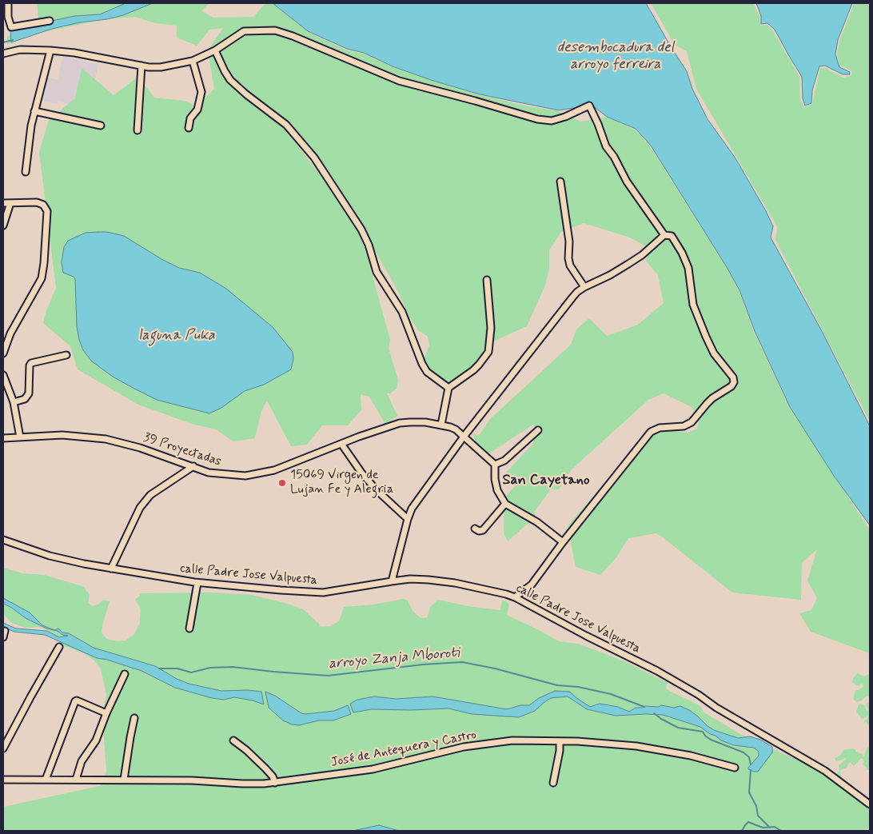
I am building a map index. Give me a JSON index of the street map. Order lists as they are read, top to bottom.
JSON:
{
  "streets": {
    "street": ["39 Proyectadas", "calle Padre Jose Valpuesta", "José de Antequera y Castro"]
  },
  "districts": ["San Cayetano"],
  "water": ["desembocadura del arroyo ferreira", "laguna Puka", "arroyo Zanja Mboroti"],
  "places": ["15069 Virgen de Lujan Fe y Alegria"]
}
